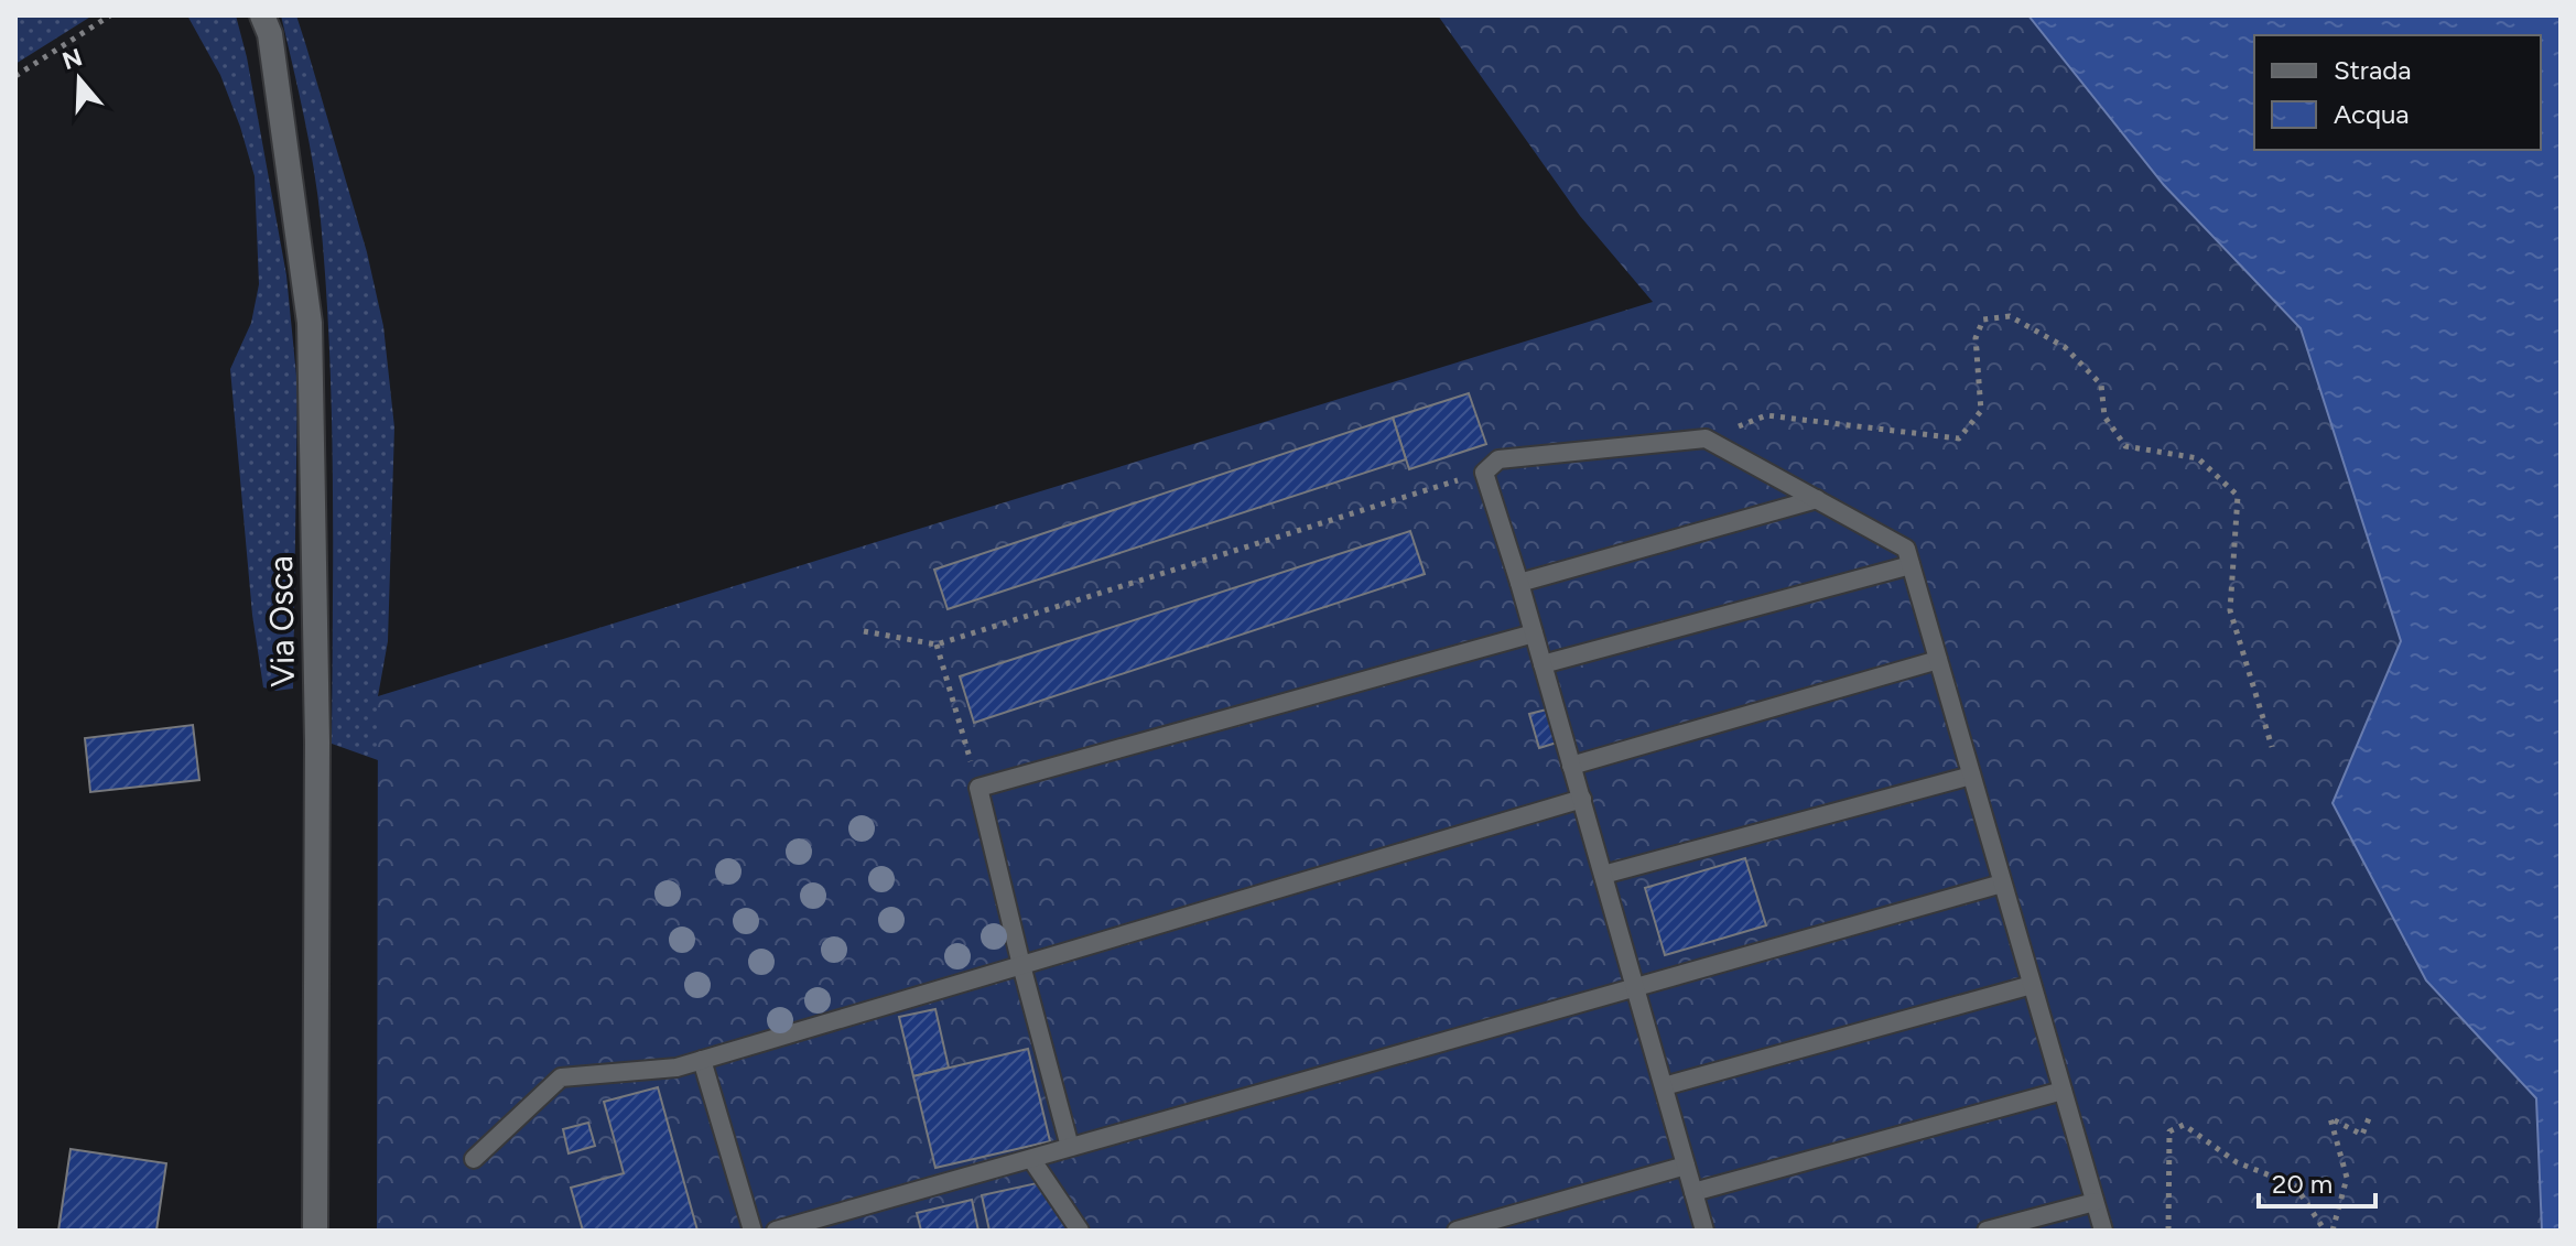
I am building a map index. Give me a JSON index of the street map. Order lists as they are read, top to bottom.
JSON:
{
  "streets": {
    "street": ["Via Osca"]
  },
  "legend": ["Strada", "Acqua"],
  "scale_bar": "20 m",
  "north": "top"
}
